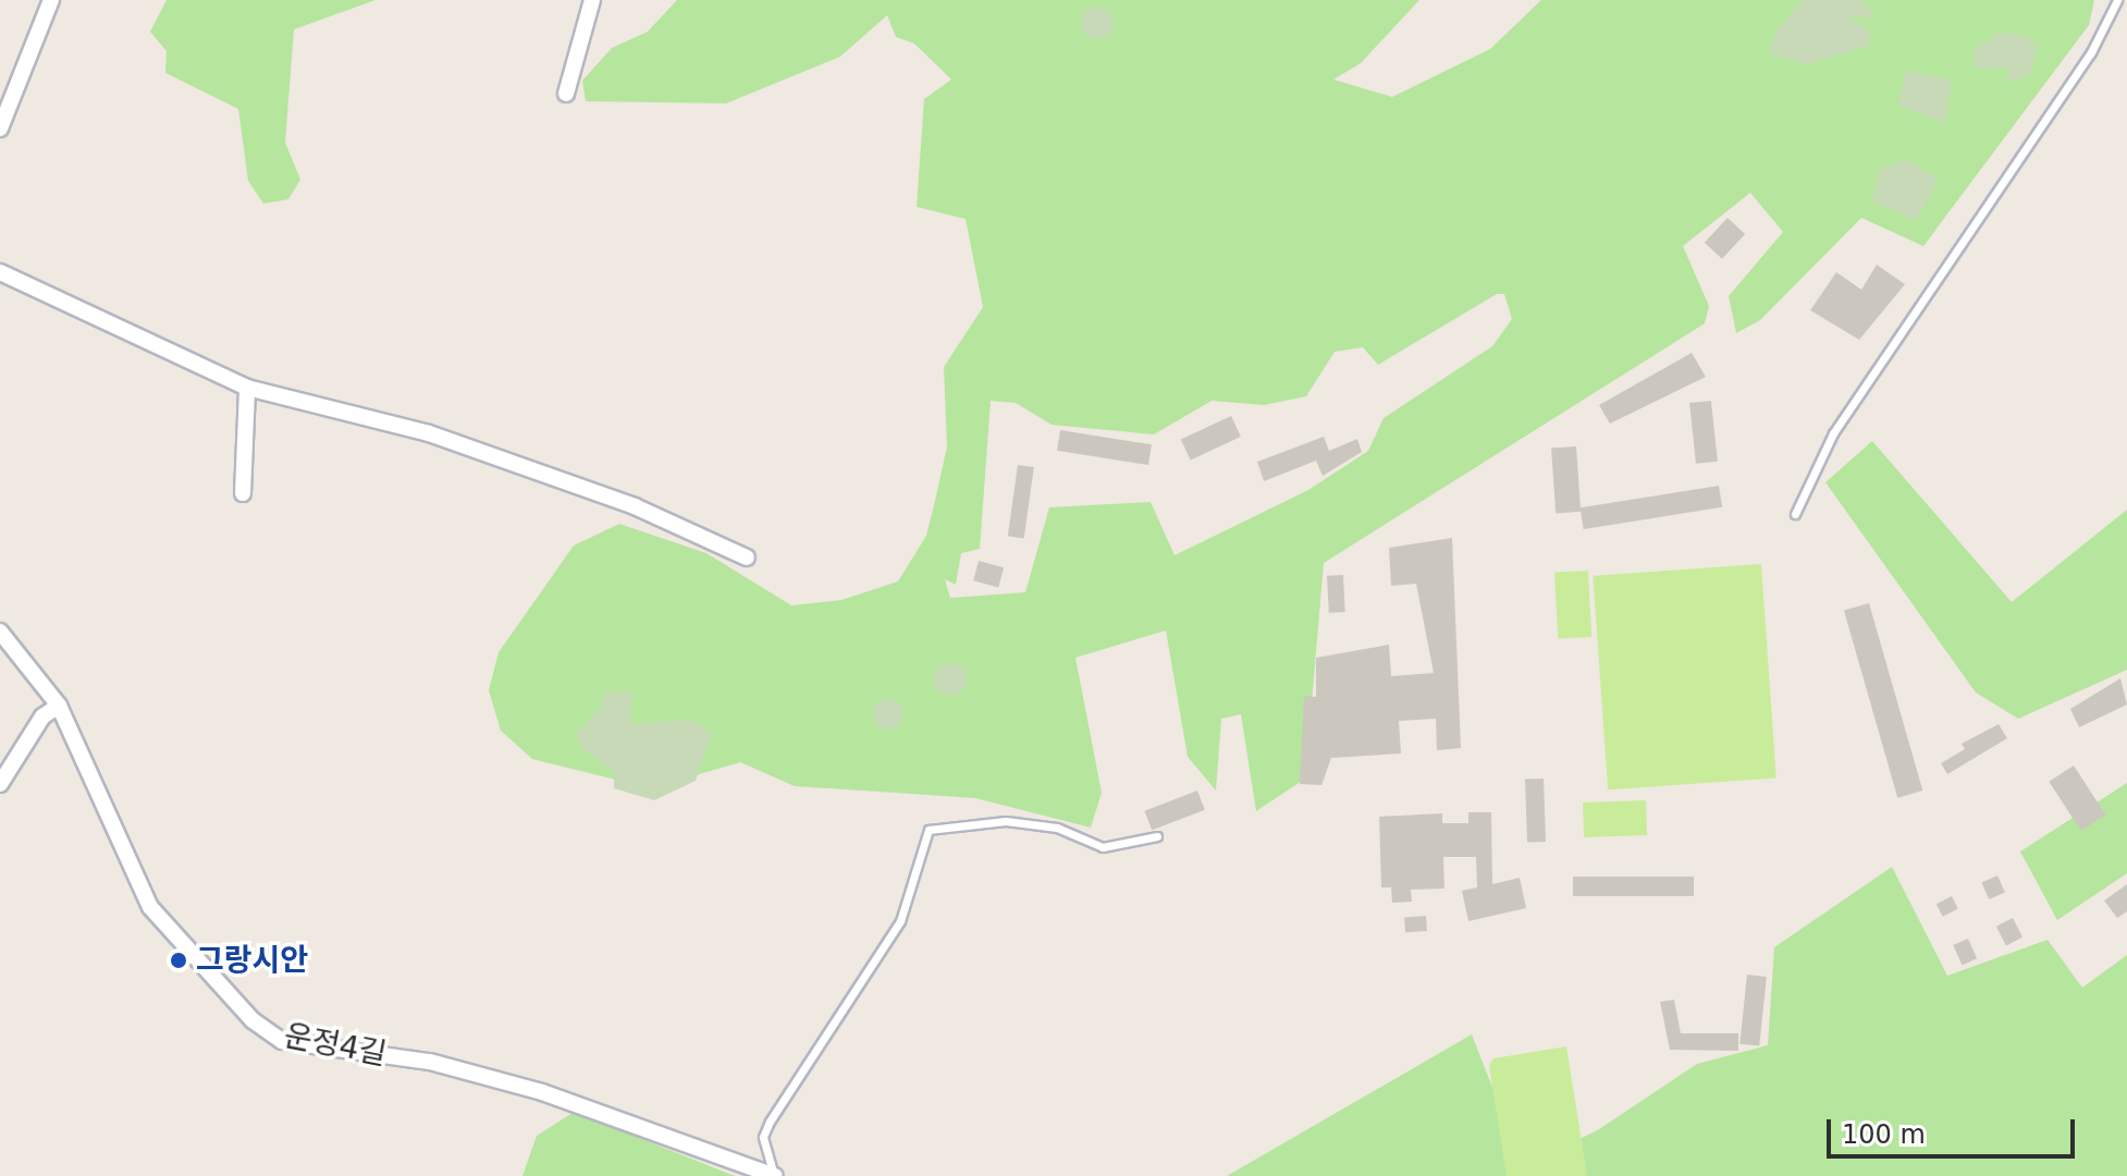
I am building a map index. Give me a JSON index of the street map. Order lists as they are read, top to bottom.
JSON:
{
  "streets": {
    "street": ["운정4길"]
  },
  "places": ["그랑시안"],
  "scale_bar": "100 m"
}
